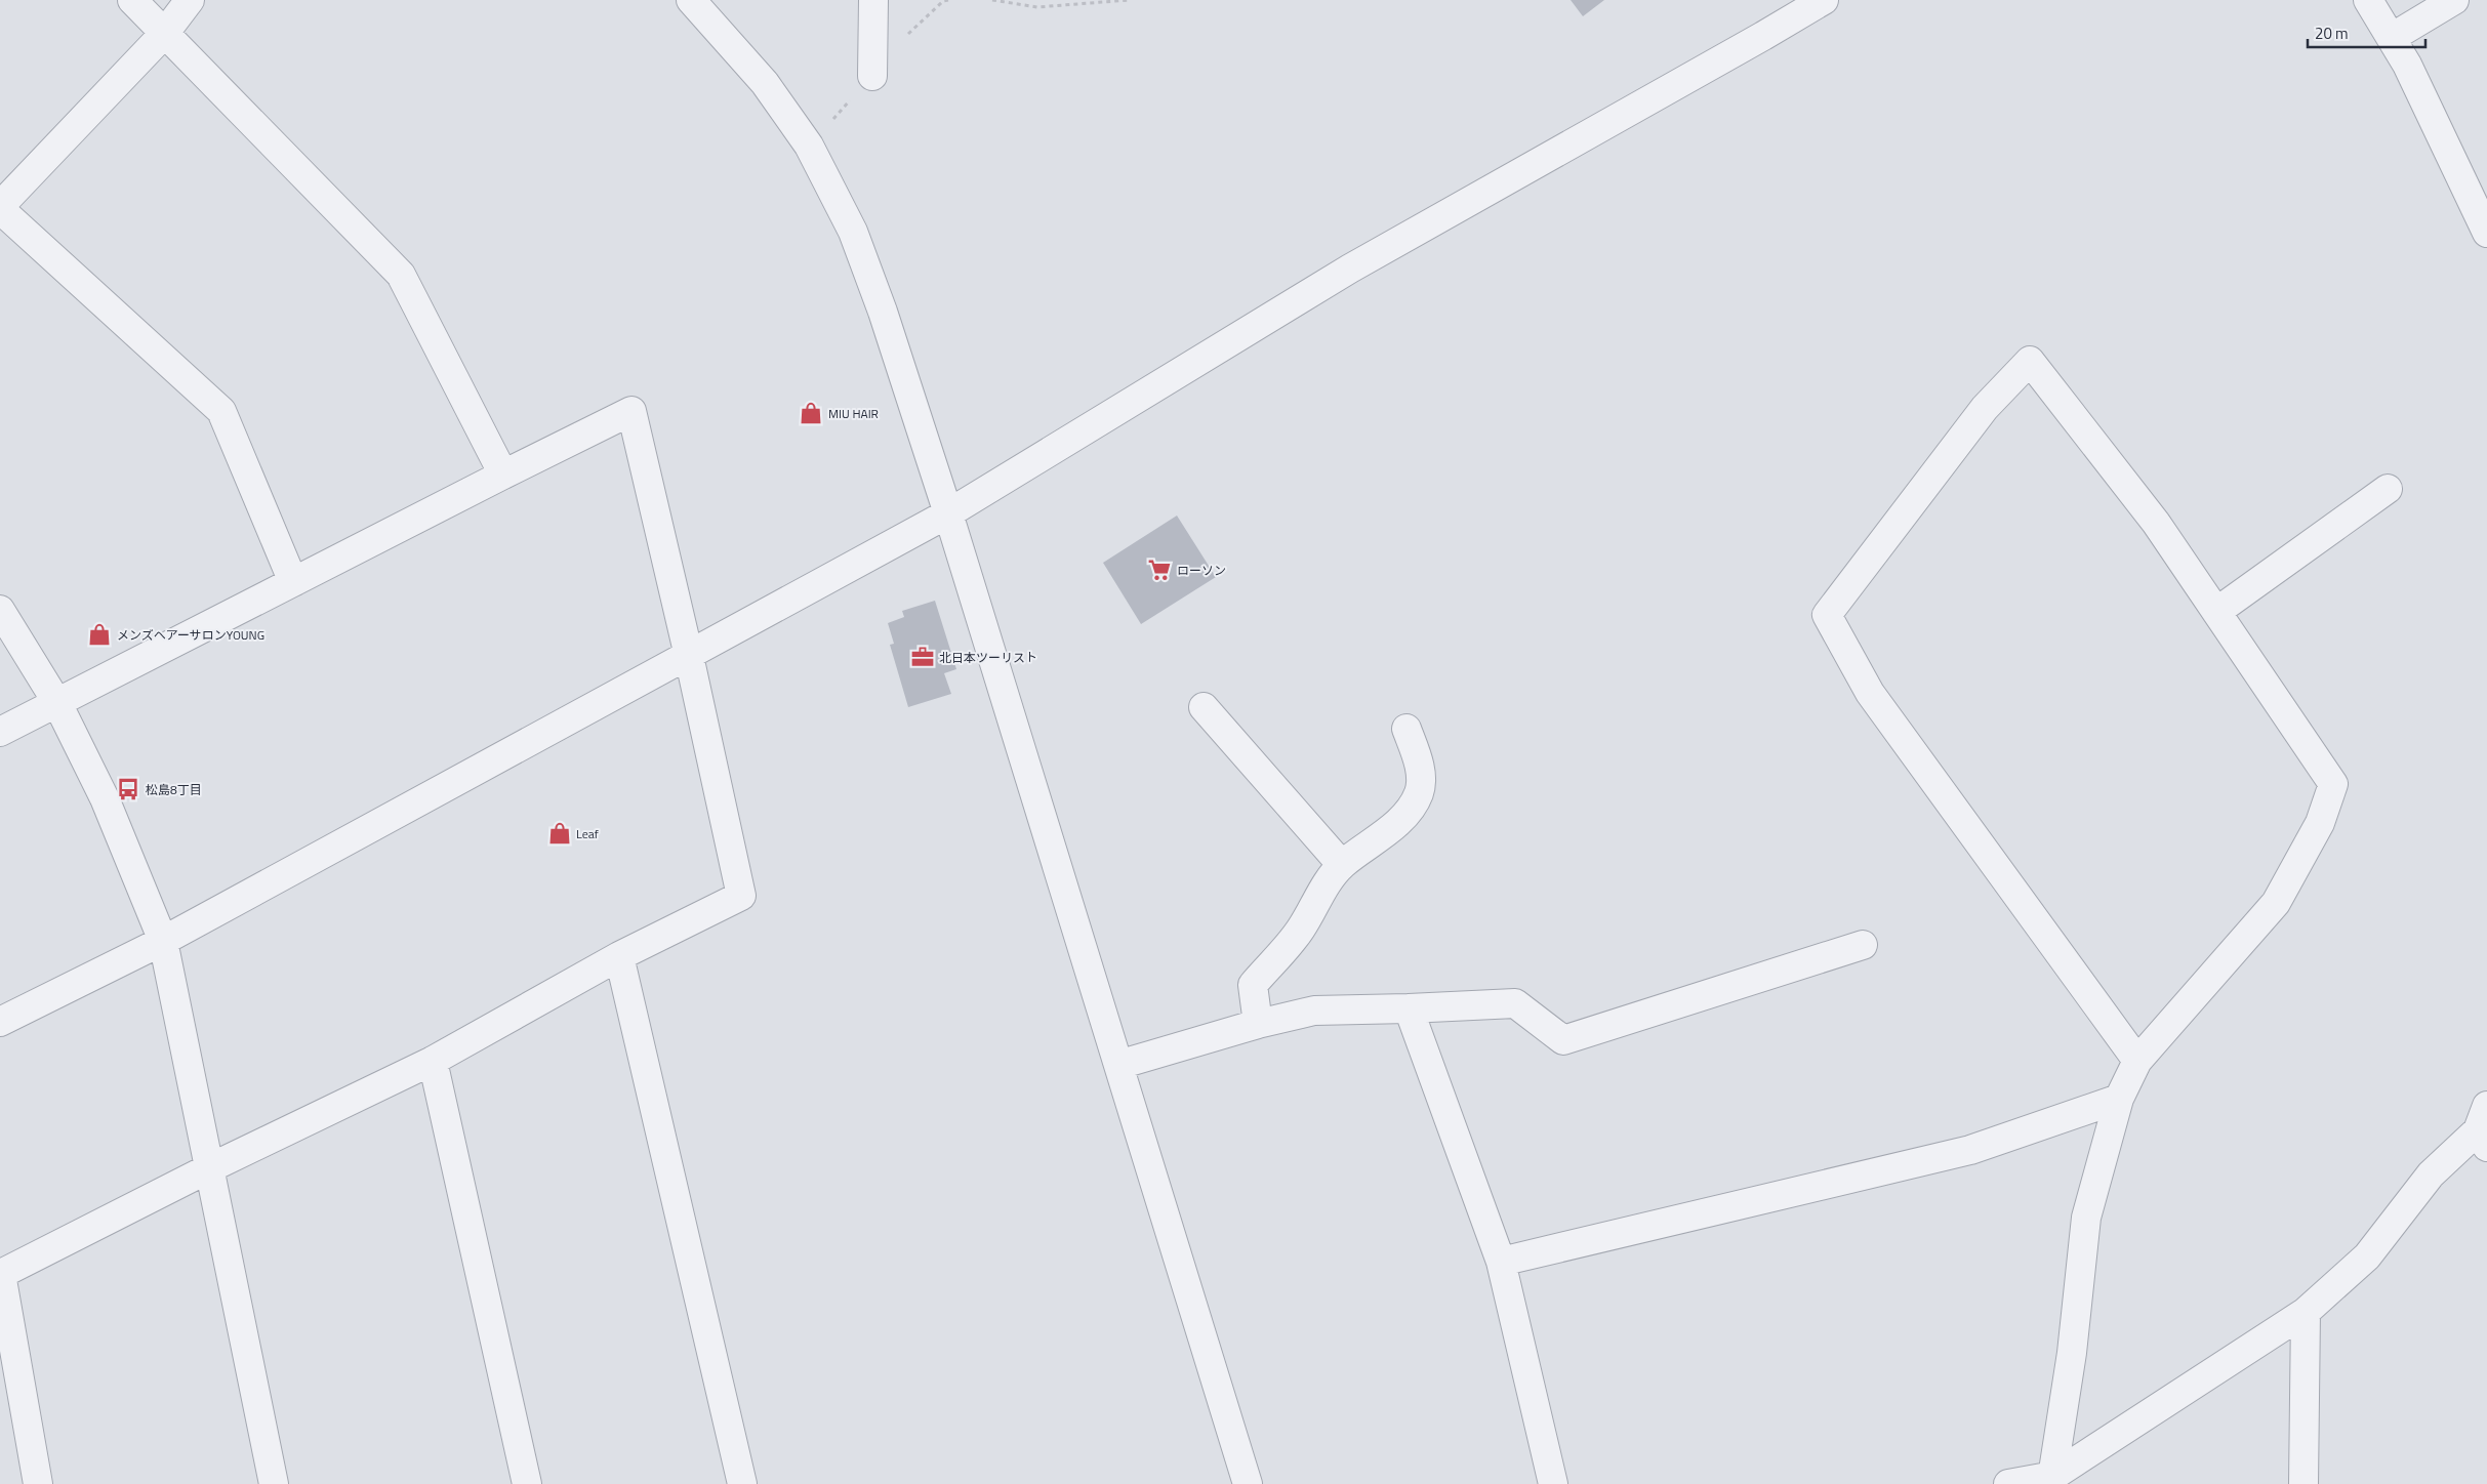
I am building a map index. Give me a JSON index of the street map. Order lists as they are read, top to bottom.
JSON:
{
  "places": {
    "shop": ["MIU HAIR", "メンズヘアーサロンYOUNG", "Leaf"],
    "supermarket": ["ローソン"],
    "office": ["北日本ツーリスト"],
    "bus stop": ["松島8丁目"]
  },
  "scale_bar": "20 m"
}
